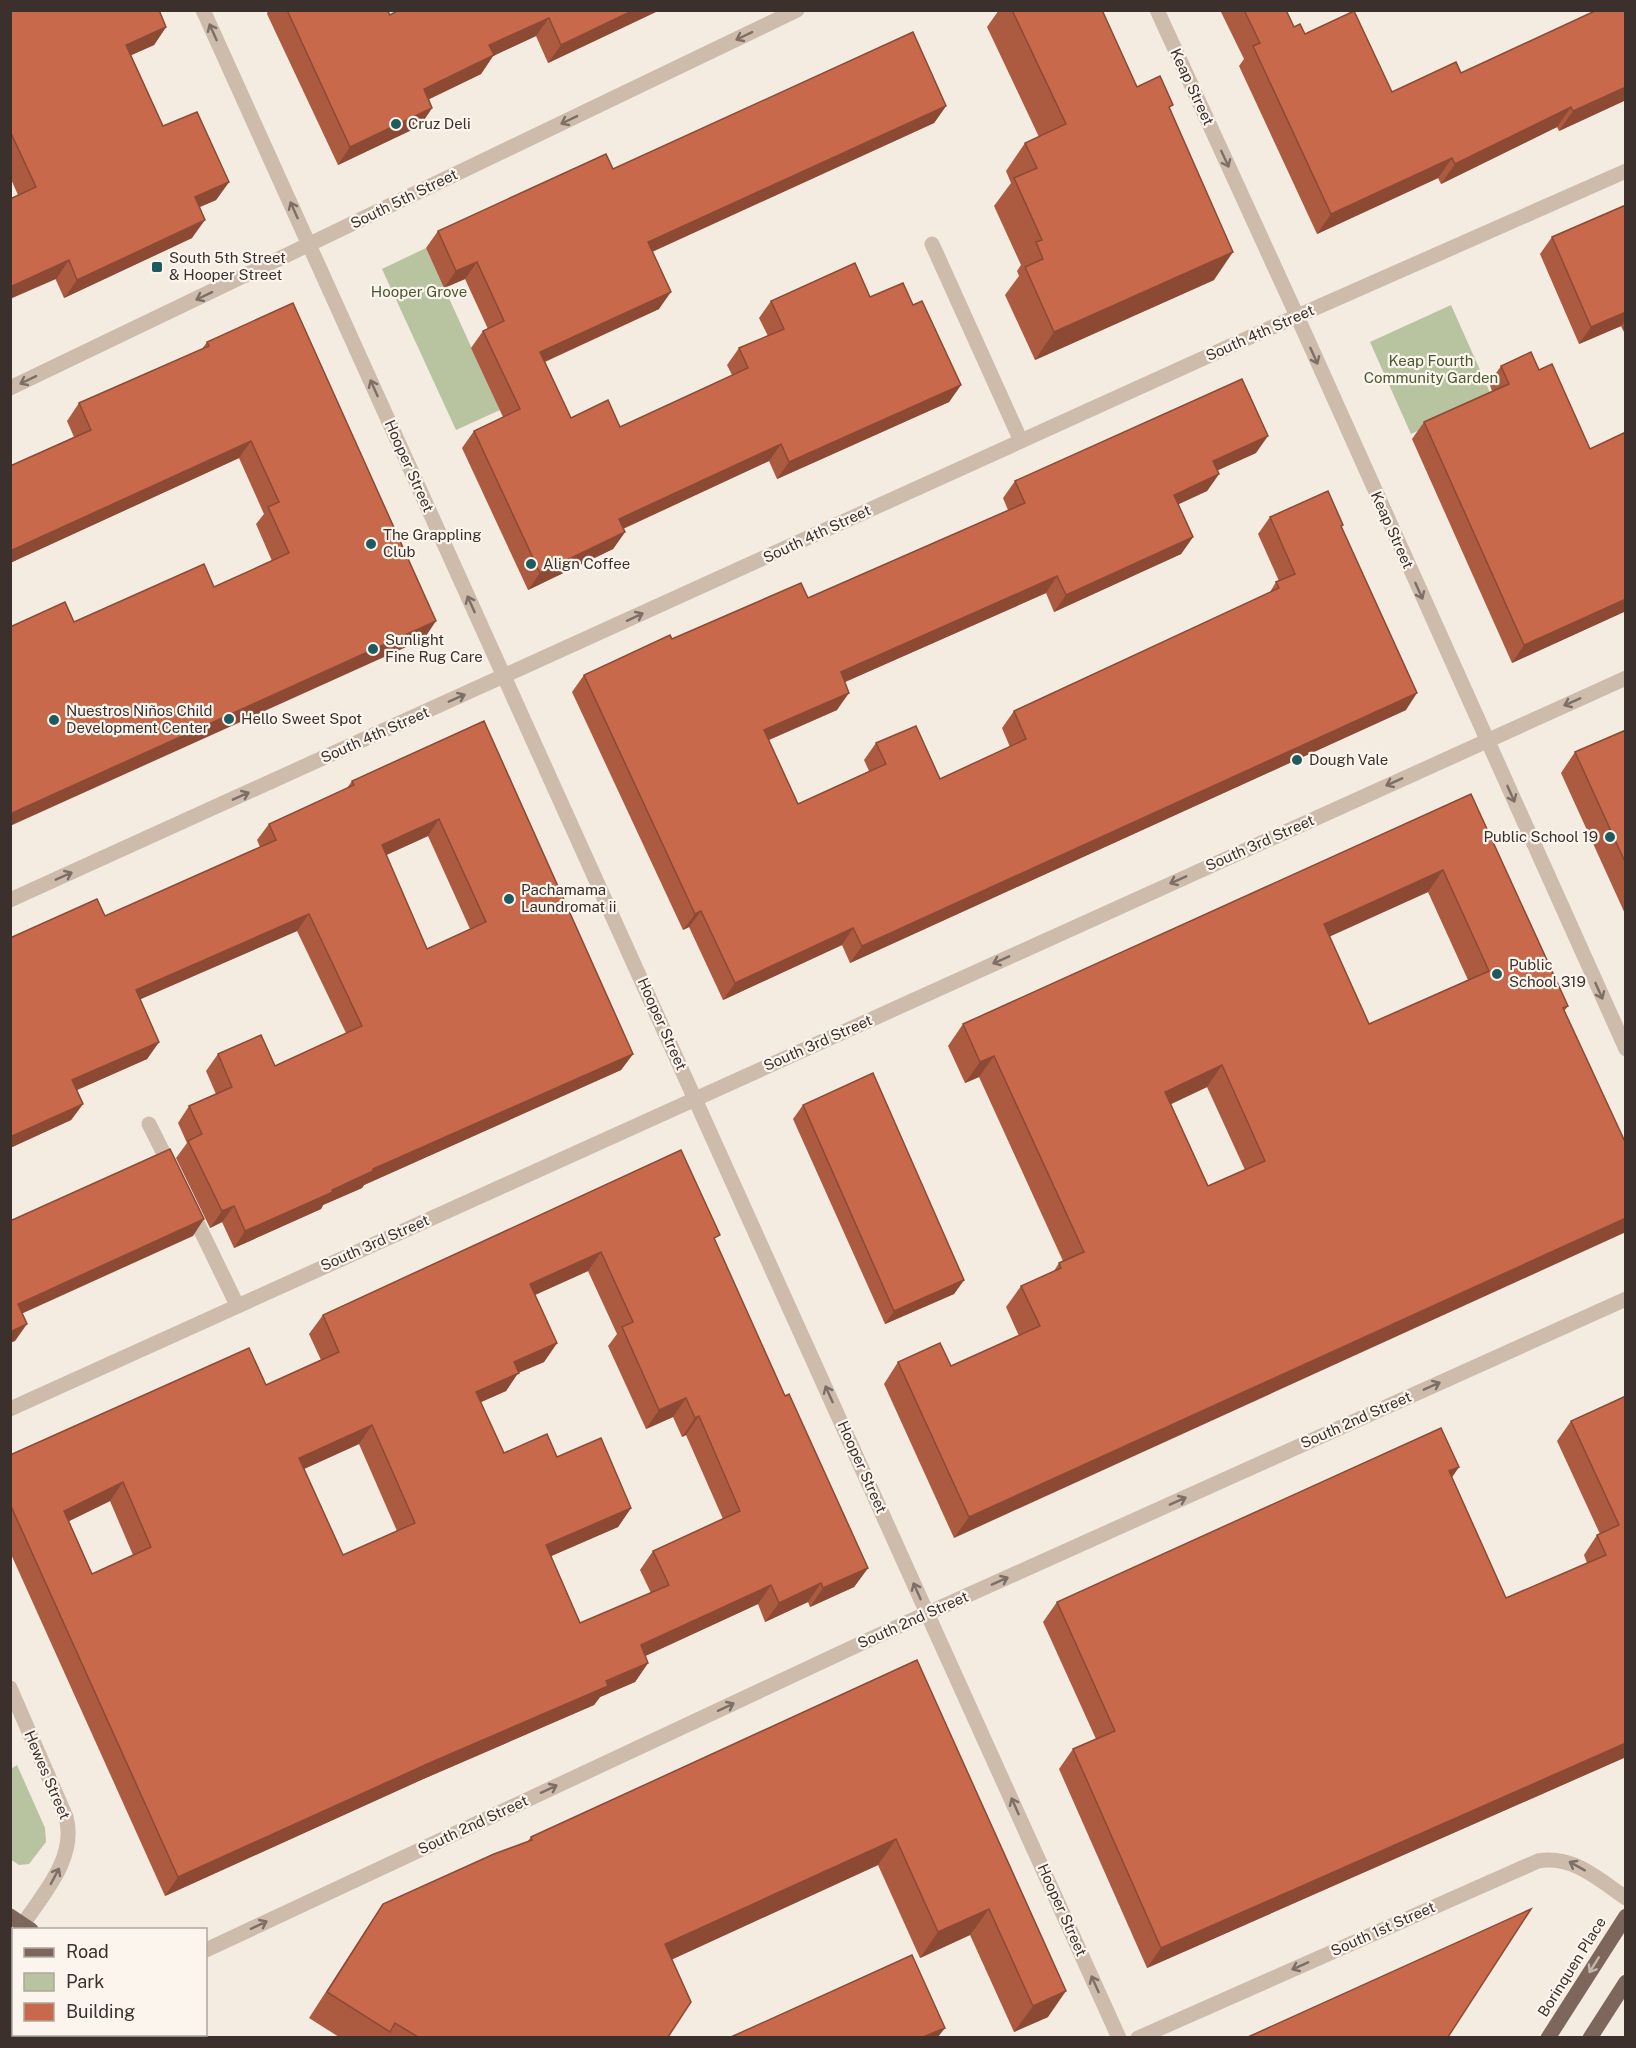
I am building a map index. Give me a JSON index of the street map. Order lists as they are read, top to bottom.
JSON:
{
  "streets": {
    "main road": ["Borinquen Place"],
    "street": [
      "Keap Street",
      "South 5th Street",
      "South 4th Street",
      "Hooper Street",
      "South 3rd Street",
      "South 2nd Street",
      "Hewes Street",
      "South 1st Street"
    ]
  },
  "crossings": [
    ["Keap Street", "South 4th Street"],
    ["Keap Street", "South 3rd Street"],
    ["South 5th Street", "Hooper Street"],
    ["South 4th Street", "Hooper Street"],
    ["Hooper Street", "South 3rd Street"],
    ["Hooper Street", "South 2nd Street"]
  ],
  "one_way": [
    "Keap Street",
    "South 5th Street",
    "South 4th Street",
    "Hooper Street",
    "South 3rd Street",
    "South 2nd Street",
    "Hewes Street",
    "South 1st Street"
  ],
  "parks": ["Hooper Grove", "Keap Fourth Community Garden"],
  "places": {
    "other": [
      "Cruz Deli",
      "The Grappling Club",
      "Align Coffee",
      "Sunlight Fine Rug Care",
      "Hello Sweet Spot",
      "Nuestros Niños Child Development Center",
      "Dough Vale",
      "Public School 19",
      "Pachamama Laundromat ii",
      "Public School 319"
    ],
    "transit": ["South 5th Street & Hooper Street"]
  },
  "legend": ["Road", "Park", "Building"]
}
